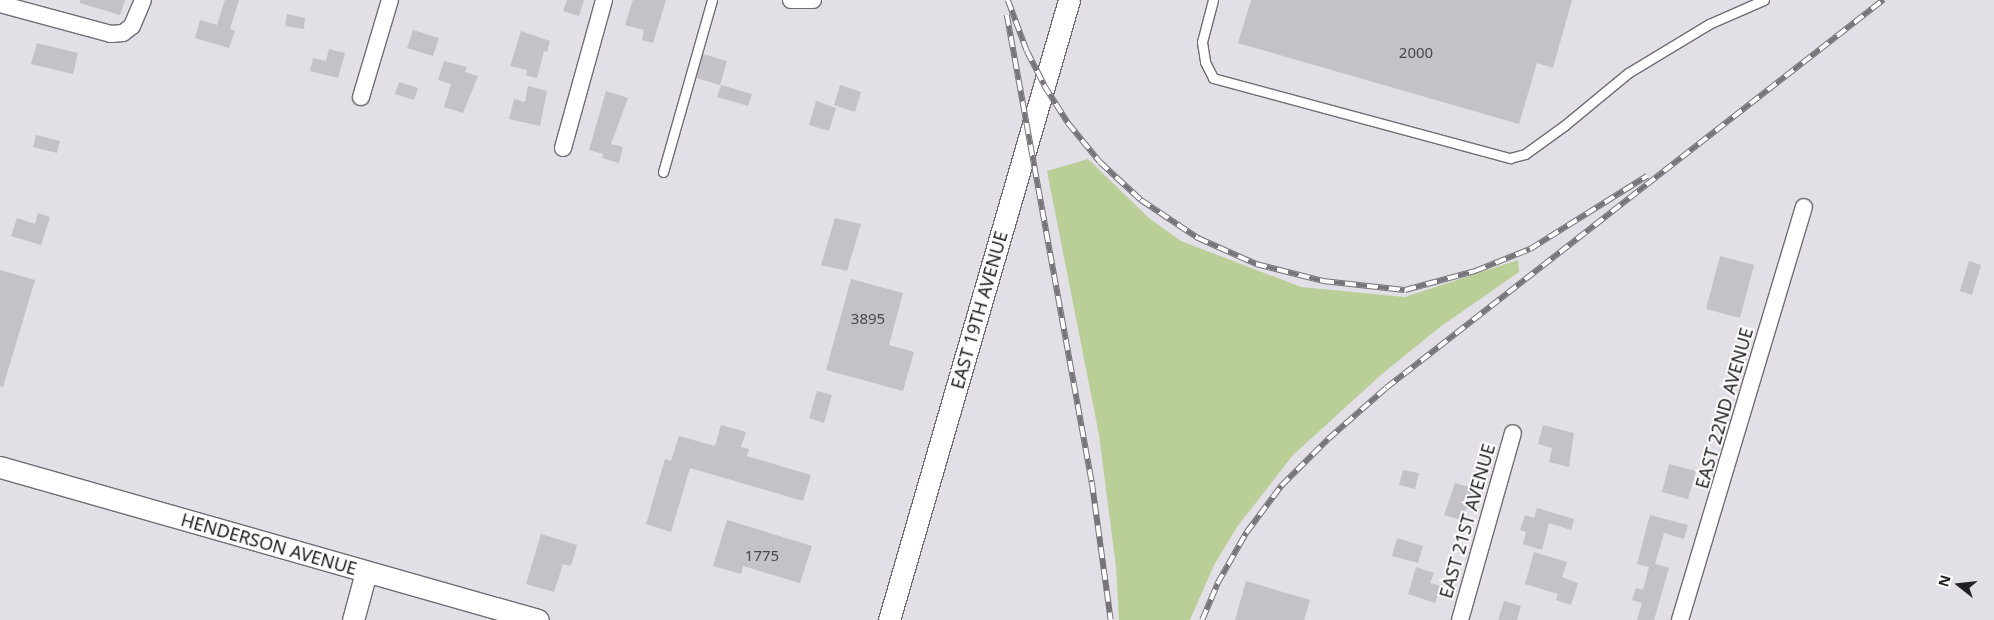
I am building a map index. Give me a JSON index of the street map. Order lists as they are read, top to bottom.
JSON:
{
  "streets": {
    "street": [
      "EAST 19TH AVENUE",
      "EAST 22ND AVENUE",
      "EAST 21ST AVENUE",
      "HENDERSON AVENUE"
    ]
  },
  "house_numbers": ["2000", "3895", "1775"],
  "north": "left"
}
